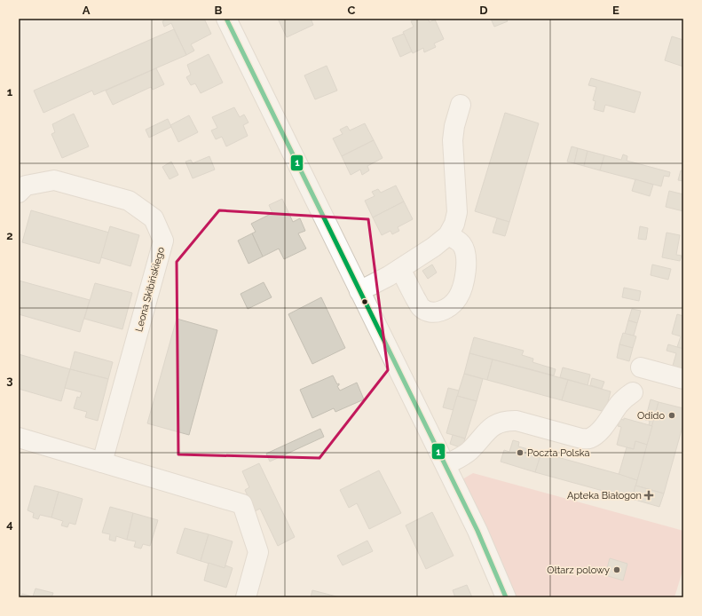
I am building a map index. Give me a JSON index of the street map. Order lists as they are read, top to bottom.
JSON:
{
  "streets": {
    "street": ["Leona Skibińskiego"]
  },
  "places": {
    "other": ["Odido", "Poczta Polska", "Ołtarz polowy"],
    "health": ["Apteka Białogon"]
  },
  "lines": ["transit line 1"],
  "grid": {
    "columns": [
      "A",
      "B",
      "C",
      "D",
      "E"
    ],
    "rows": [
      "1",
      "2",
      "3",
      "4"
    ]
  }
}
